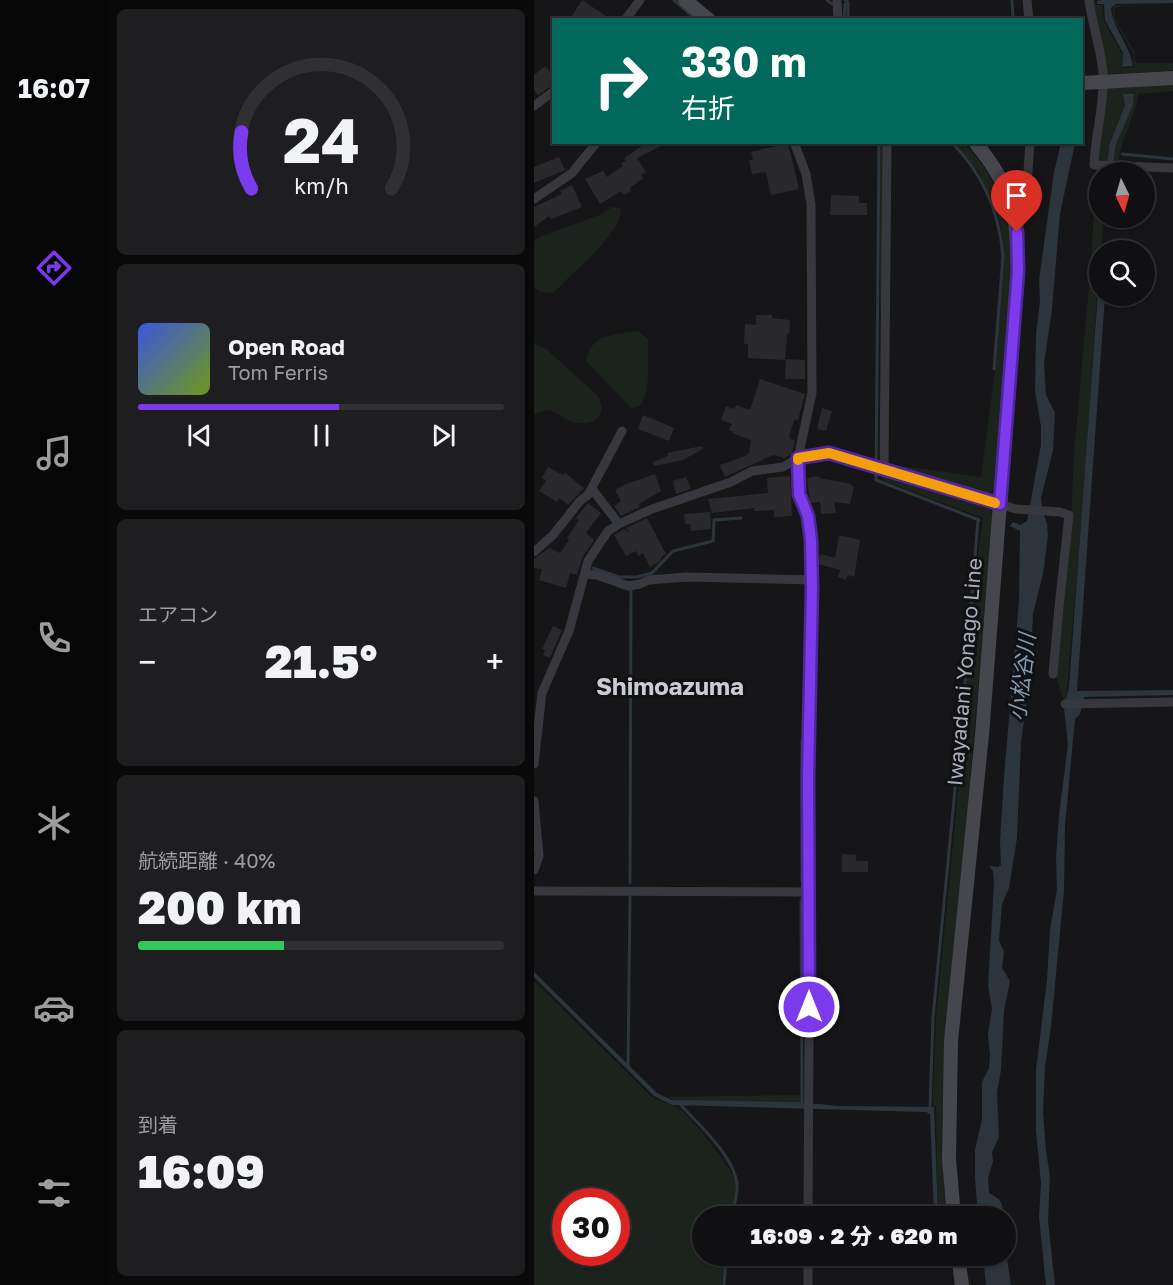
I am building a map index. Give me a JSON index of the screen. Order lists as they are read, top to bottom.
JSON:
{
  "streets": {
    "main road": ["Iwayadani Yonago Line"]
  },
  "districts": ["Shimoazuma"],
  "water": ["小松谷川"],
  "north": "bottom",
  "page": {
    "tabs": "16:07",
    "turn": ["330 m", "右折"],
    "song": ["Open Road", "Tom Ferris"],
    "tile": [
      "エアコン",
      ["航続距離 · 40%", "200 km"],
      ["到着", "16:09"]
    ],
    "heat": ["−", "21.5°", "+"],
    "limit": "30",
    "trip": "16:09 · 2 分 · 620 m",
    "gauge": ["24", "km/h"]
  }
}
